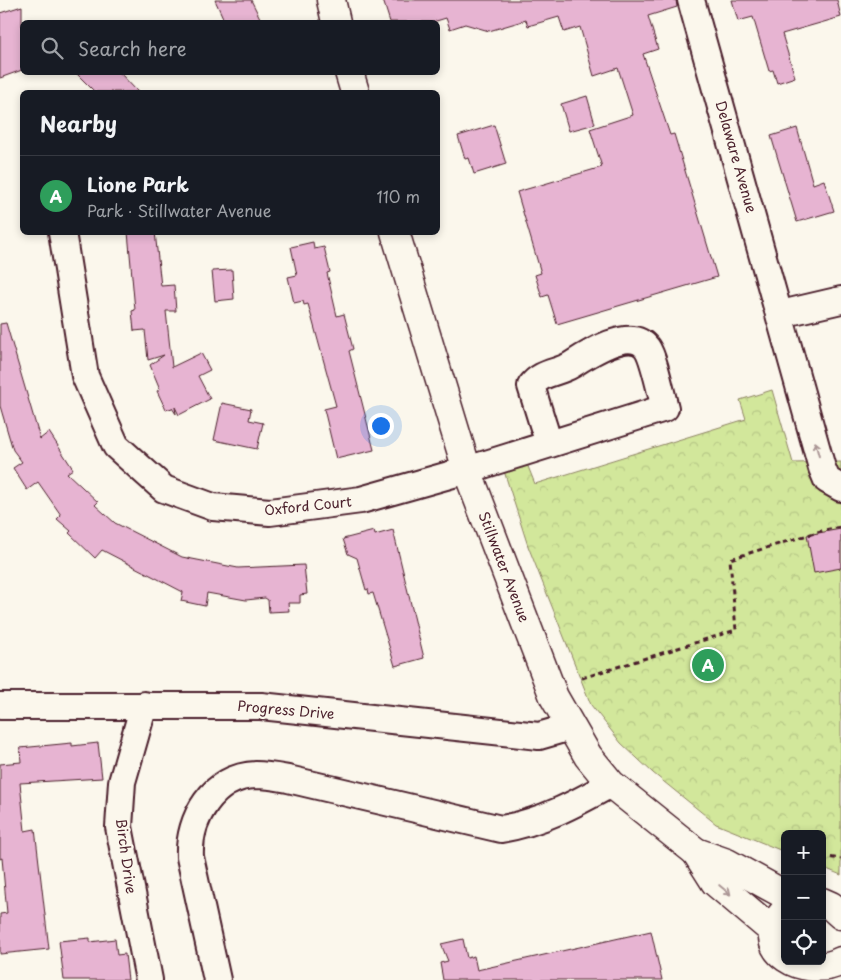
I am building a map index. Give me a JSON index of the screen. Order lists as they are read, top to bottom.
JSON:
{
  "streets": {
    "main road": ["Stillwater Avenue"],
    "street": [
      "Delaware Avenue",
      "Oxford Court",
      "Progress Drive",
      "Birch Drive"
    ]
  },
  "crossings": [
    ["Oxford Court", "Stillwater Avenue"],
    ["Stillwater Avenue", "Progress Drive"],
    ["Progress Drive", "Birch Drive"]
  ],
  "one_way": ["Delaware Avenue"],
  "page": {
    "search": "Search here",
    "heading": "Nearby",
    "list": [
      {
        "mark": "A",
        "name": "Lione Park",
        "note": "Park · Stillwater Avenue",
        "value": "110 m"
      }
    ],
    "pins": "A",
    "map_buttons": ["+", "−"]
  }
}
